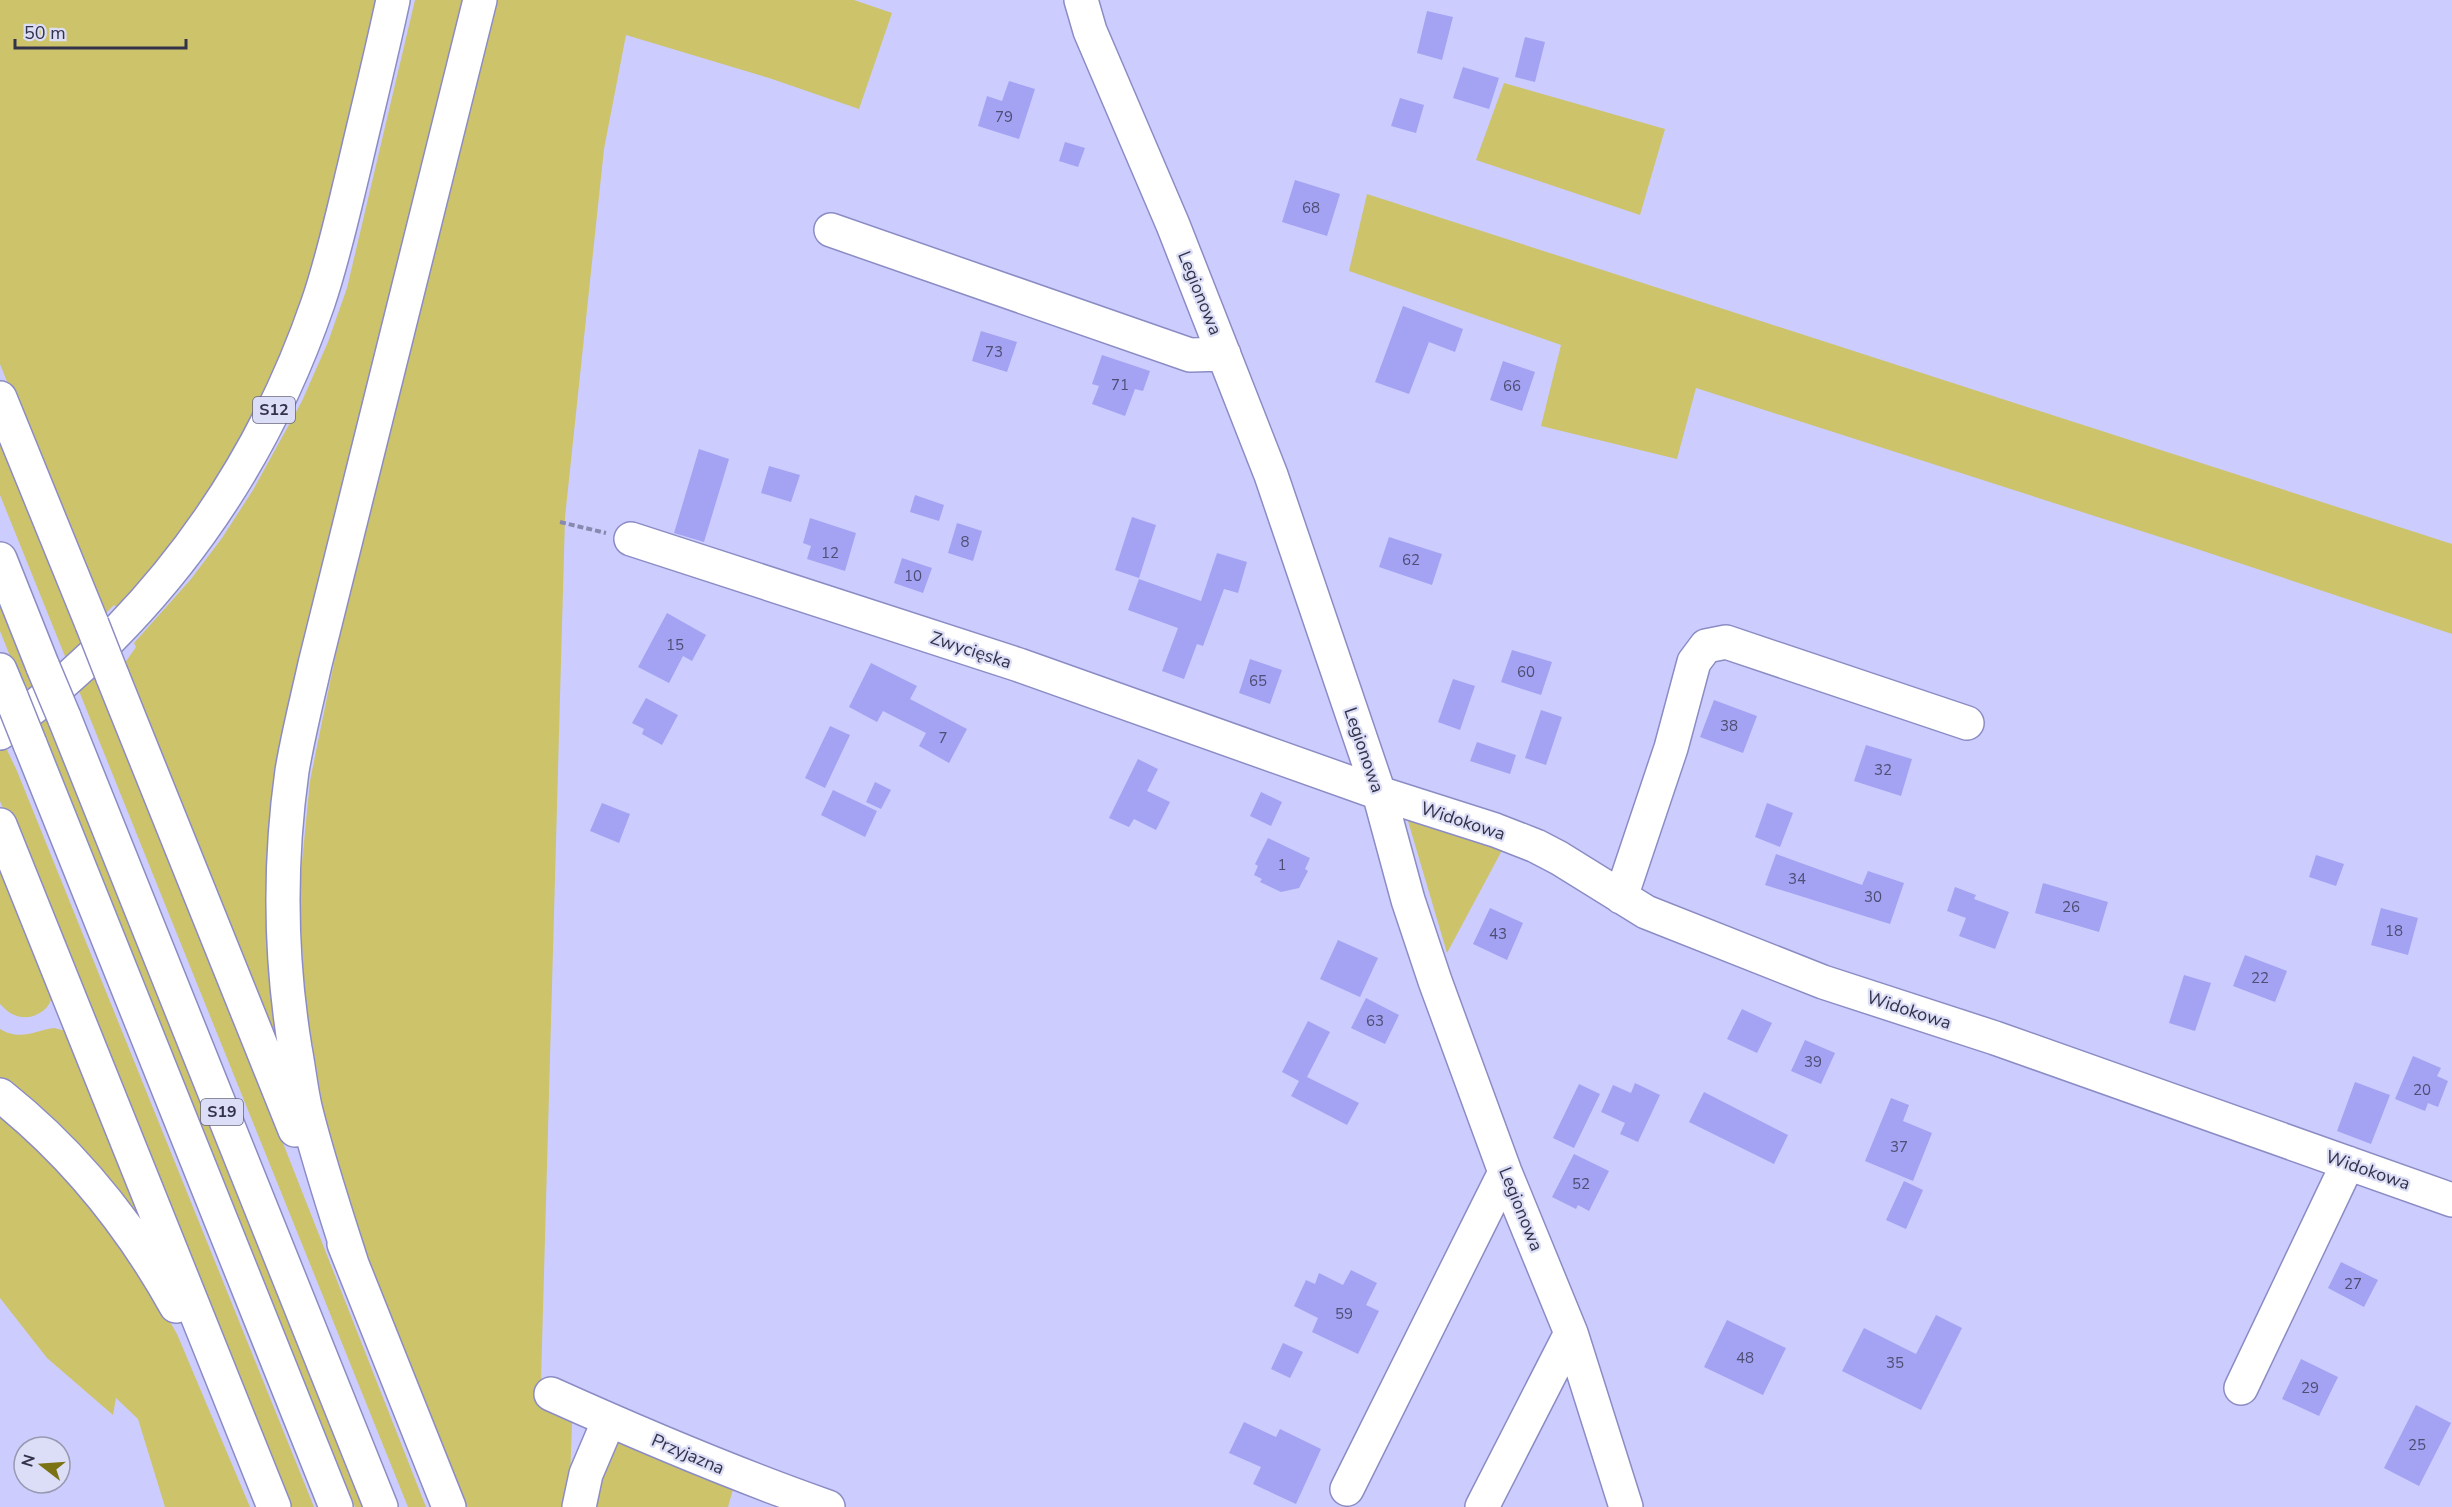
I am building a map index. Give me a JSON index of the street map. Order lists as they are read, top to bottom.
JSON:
{
  "streets": {
    "main road": [
      "Legionowa",
      "S12",
      "Zwycięska",
      "Widokowa",
      "S19",
      "Przyjazna"
    ]
  },
  "crossings": [
    ["Legionowa", "Zwycięska"],
    ["Legionowa", "Widokowa"],
    ["S12", "S19"],
    ["Zwycięska", "Widokowa"]
  ],
  "house_numbers": [
    "79",
    "68",
    "73",
    "71",
    "66",
    "8",
    "12",
    "62",
    "10",
    "15",
    "60",
    "65",
    "38",
    "7",
    "32",
    "1",
    "34",
    "30",
    "26",
    "18",
    "43",
    "22",
    "63",
    "39",
    "20",
    "37",
    "52",
    "27",
    "59",
    "48",
    "35",
    "29",
    "25"
  ],
  "scale_bar": "50 m",
  "north": "left"
}
